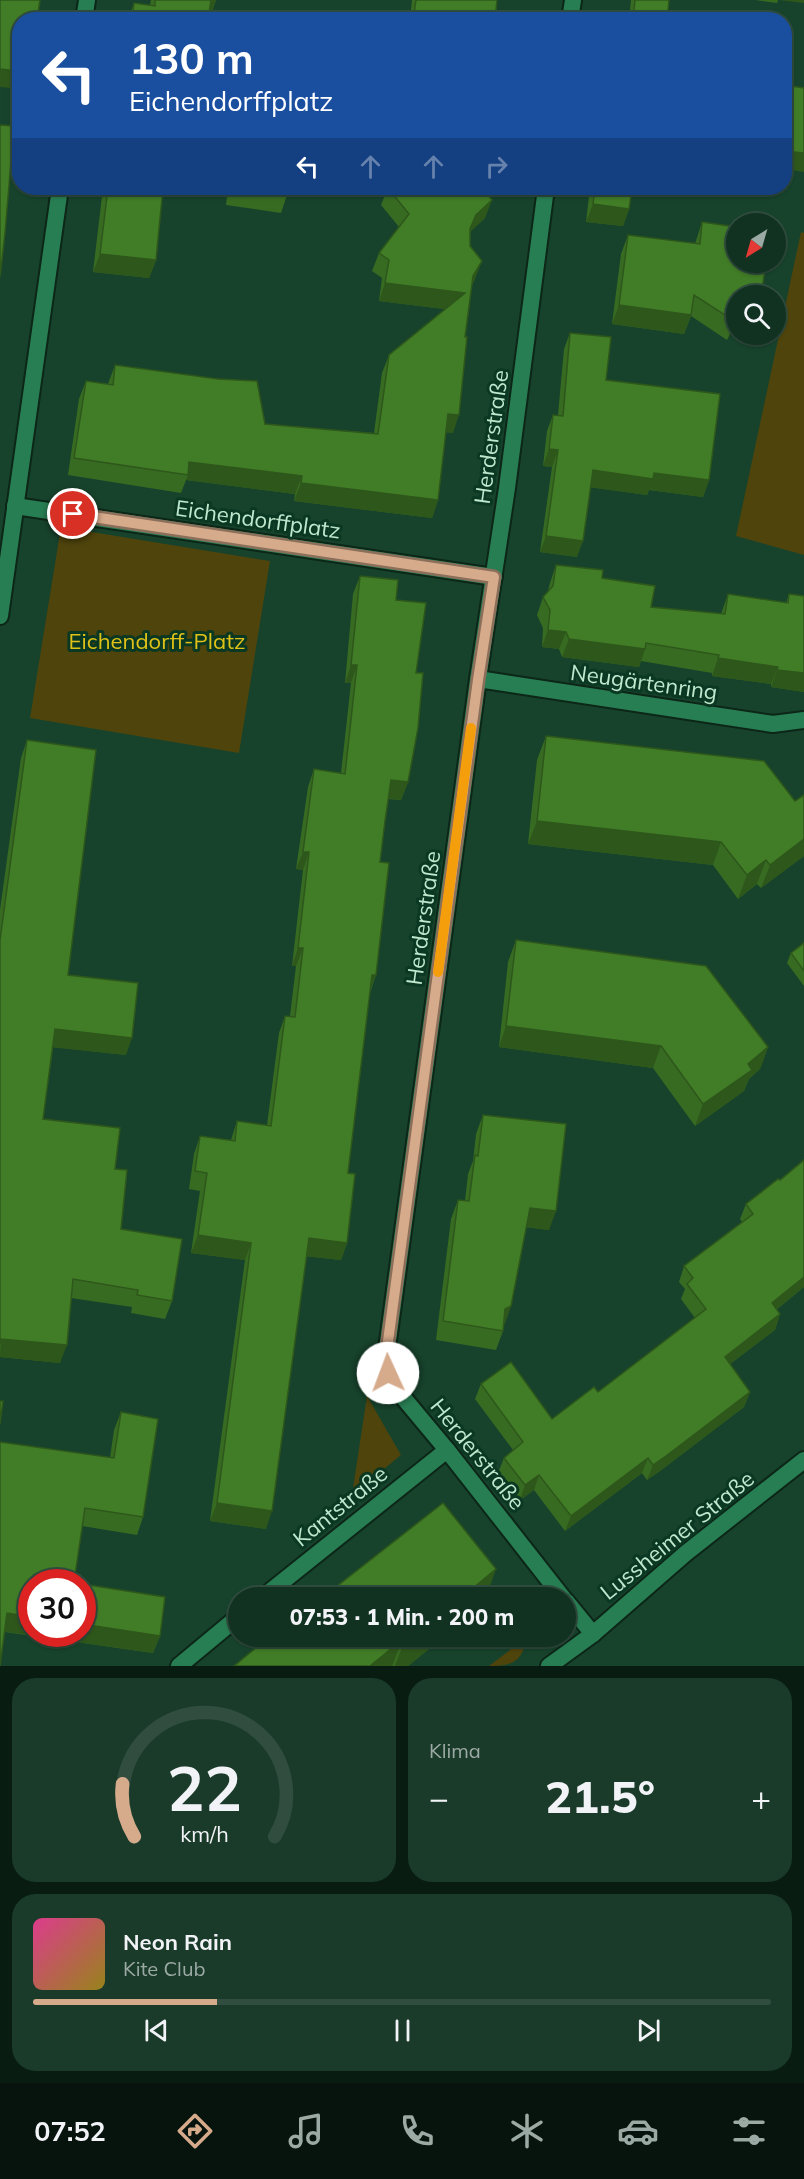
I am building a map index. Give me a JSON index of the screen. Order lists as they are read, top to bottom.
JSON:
{
  "streets": {
    "street": [
      "Herderstraße",
      "Eichendorffplatz",
      "Neugärtenring",
      "Kantstraße",
      "Lussheimer Straße"
    ]
  },
  "crossings": [
    ["Herderstraße", "Eichendorffplatz"],
    ["Herderstraße", "Neugärtenring"],
    ["Herderstraße", "Kantstraße"]
  ],
  "parks": ["Eichendorff-Platz"],
  "north": "bottom left",
  "page": {
    "turn": ["130 m", "Eichendorffplatz"],
    "limit": "30",
    "trip": "07:53 · 1 Min. · 200 m",
    "tile": "Klima",
    "heat": ["−", "21.5°", "+"],
    "song": ["Neon Rain", "Kite Club"],
    "tabs": "07:52",
    "gauge": ["22", "km/h"]
  }
}
